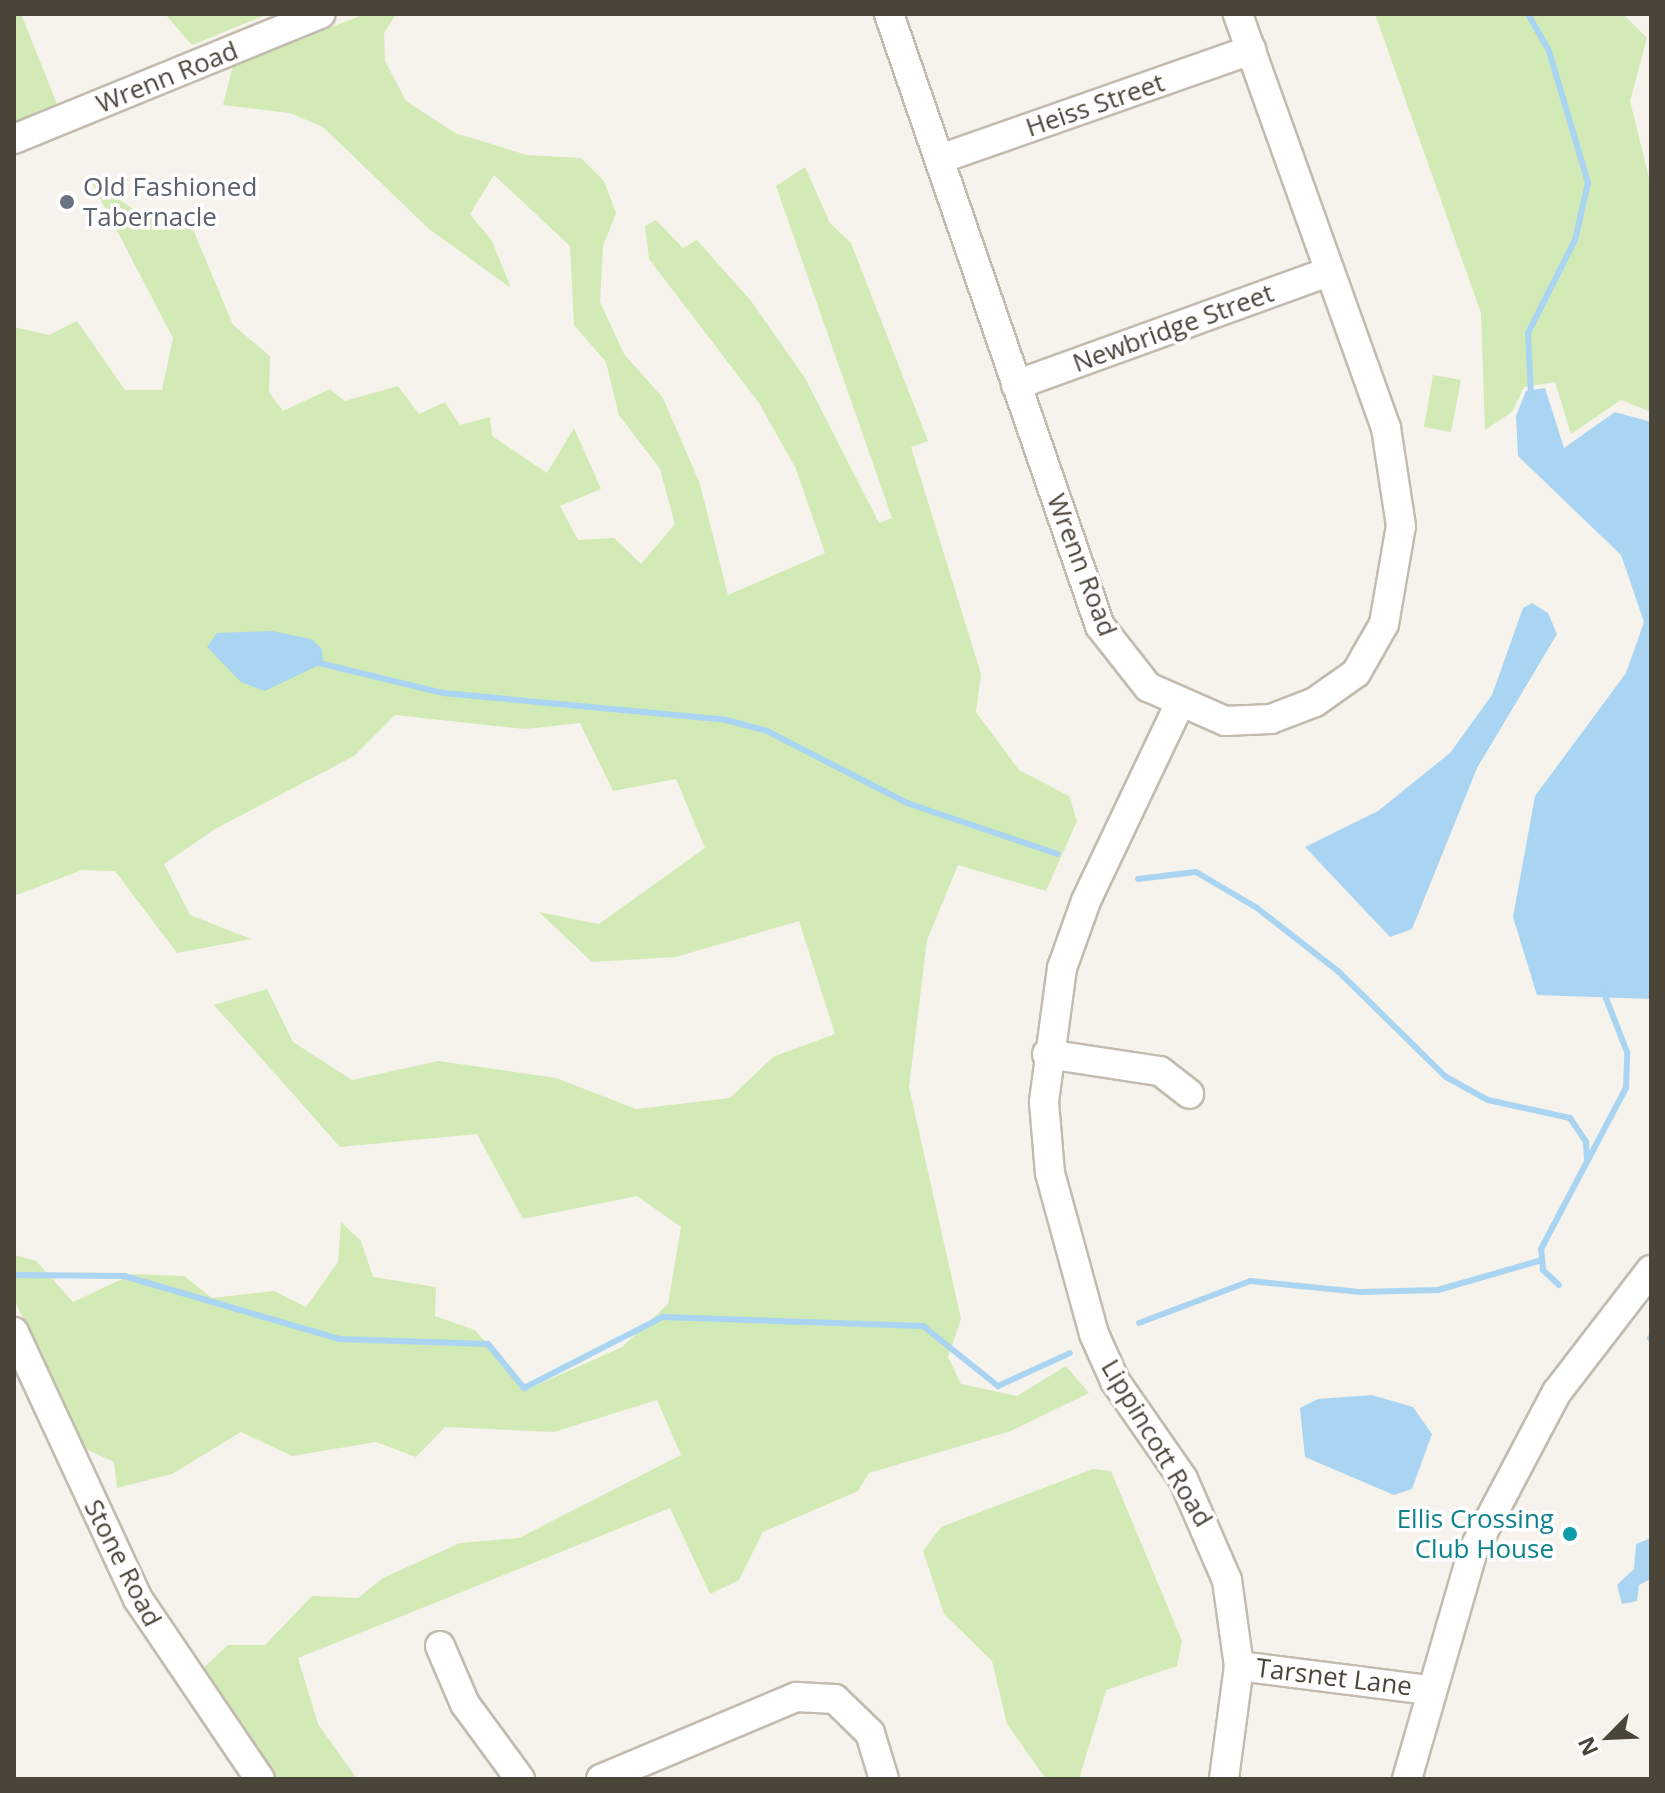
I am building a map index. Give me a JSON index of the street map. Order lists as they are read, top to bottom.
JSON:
{
  "streets": {
    "street": [
      "Wrenn Road",
      "Heiss Street",
      "Newbridge Street",
      "Lippincott Road",
      "Stone Road",
      "Tarsnet Lane"
    ]
  },
  "crossings": [
    ["Wrenn Road", "Heiss Street"],
    ["Wrenn Road", "Newbridge Street"],
    ["Wrenn Road", "Lippincott Road"],
    ["Lippincott Road", "Tarsnet Lane"]
  ],
  "places": ["Old Fashioned Tabernacle", "Ellis Crossing Club House"],
  "north": "bottom left"
}
